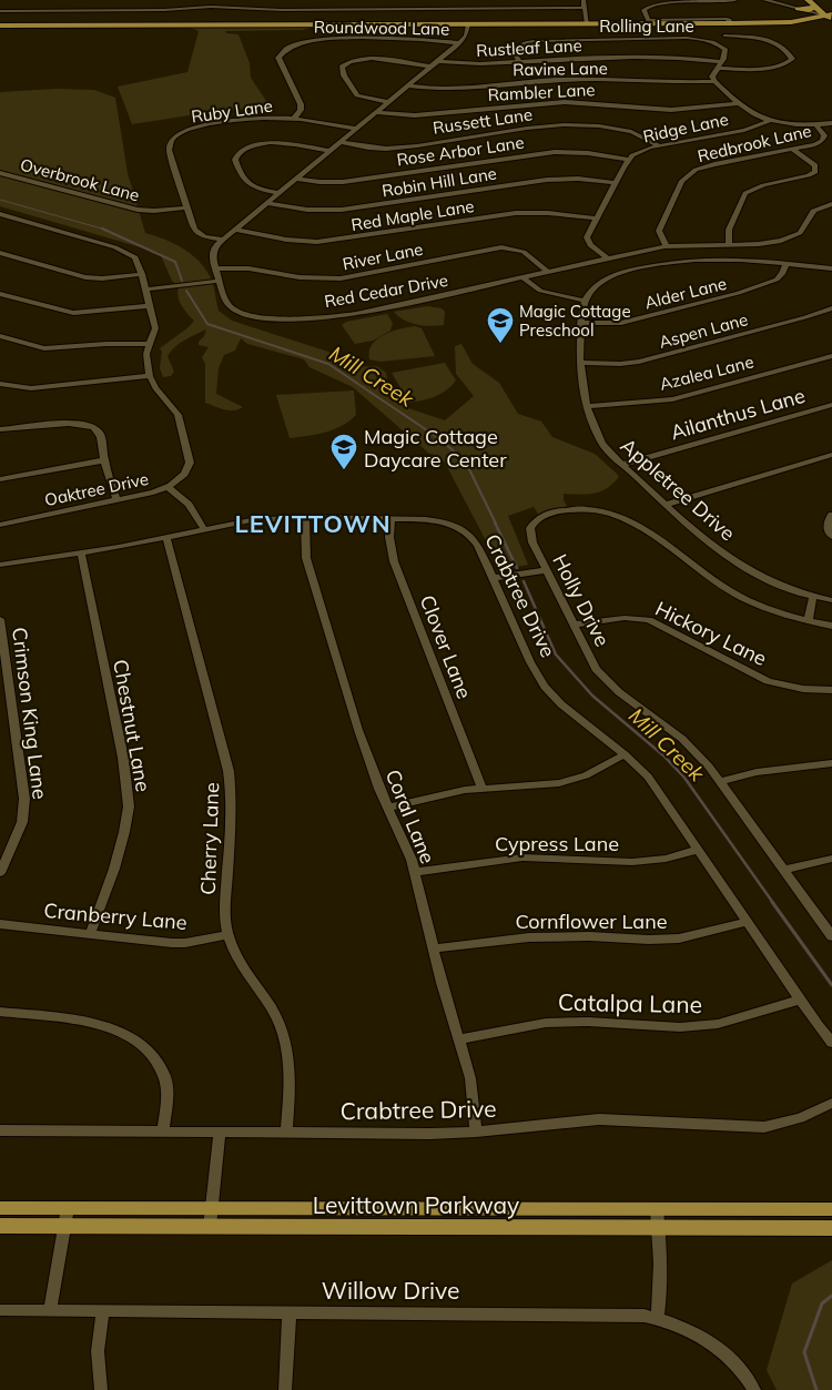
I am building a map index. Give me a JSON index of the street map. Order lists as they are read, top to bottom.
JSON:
{
  "streets": {
    "main road": ["Levittown Parkway"],
    "street": [
      "Rolling Lane",
      "Roundwood Lane",
      "Rustleaf Lane",
      "Ravine Lane",
      "Rambler Lane",
      "Ruby Lane",
      "Russett Lane",
      "Ridge Lane",
      "Redbrook Lane",
      "Rose Arbor Lane",
      "Overbrook Lane",
      "Robin Hill Lane",
      "Red Maple Lane",
      "River Lane",
      "Red Cedar Drive",
      "Alder Lane",
      "Aspen Lane",
      "Azalea Lane",
      "Ailanthus Lane",
      "Oaktree Drive",
      "Appletree Drive",
      "Crabtree Drive",
      "Holly Drive",
      "Hickory Lane",
      "Clover Lane",
      "Crimson King Lane",
      "Chestnut Lane",
      "Coral Lane",
      "Cherry Lane",
      "Cypress Lane",
      "Cranberry Lane",
      "Cornflower Lane",
      "Catalpa Lane",
      "Willow Drive"
    ]
  },
  "crossings": [
    ["Rolling Lane", "Rustleaf Lane"],
    ["Roundwood Lane", "Ruby Lane"],
    ["Ruby Lane", "Overbrook Lane"],
    ["Ruby Lane", "Red Cedar Drive"],
    ["Russett Lane", "Ridge Lane"],
    ["Ridge Lane", "Rose Arbor Lane"],
    ["Ridge Lane", "Robin Hill Lane"],
    ["Ridge Lane", "Red Maple Lane"],
    ["Ridge Lane", "Red Cedar Drive"],
    ["Redbrook Lane", "Red Cedar Drive"],
    ["River Lane", "Red Cedar Drive"],
    ["Alder Lane", "Appletree Drive"],
    ["Aspen Lane", "Appletree Drive"],
    ["Azalea Lane", "Appletree Drive"],
    ["Ailanthus Lane", "Appletree Drive"],
    ["Crabtree Drive", "Clover Lane"],
    ["Crabtree Drive", "Chestnut Lane"],
    ["Crabtree Drive", "Coral Lane"],
    ["Crabtree Drive", "Cherry Lane"],
    ["Crabtree Drive", "Cypress Lane"],
    ["Crabtree Drive", "Cornflower Lane"],
    ["Crabtree Drive", "Catalpa Lane"],
    ["Holly Drive", "Hickory Lane"],
    ["Chestnut Lane", "Cranberry Lane"],
    ["Coral Lane", "Cypress Lane"],
    ["Coral Lane", "Cornflower Lane"],
    ["Coral Lane", "Catalpa Lane"],
    ["Cherry Lane", "Cranberry Lane"]
  ],
  "districts": ["LEVITTOWN"],
  "water": ["Mill Creek"],
  "places": {
    "school or university": ["Magic Cottage Preschool", "Magic Cottage Daycare Center"]
  }
}
